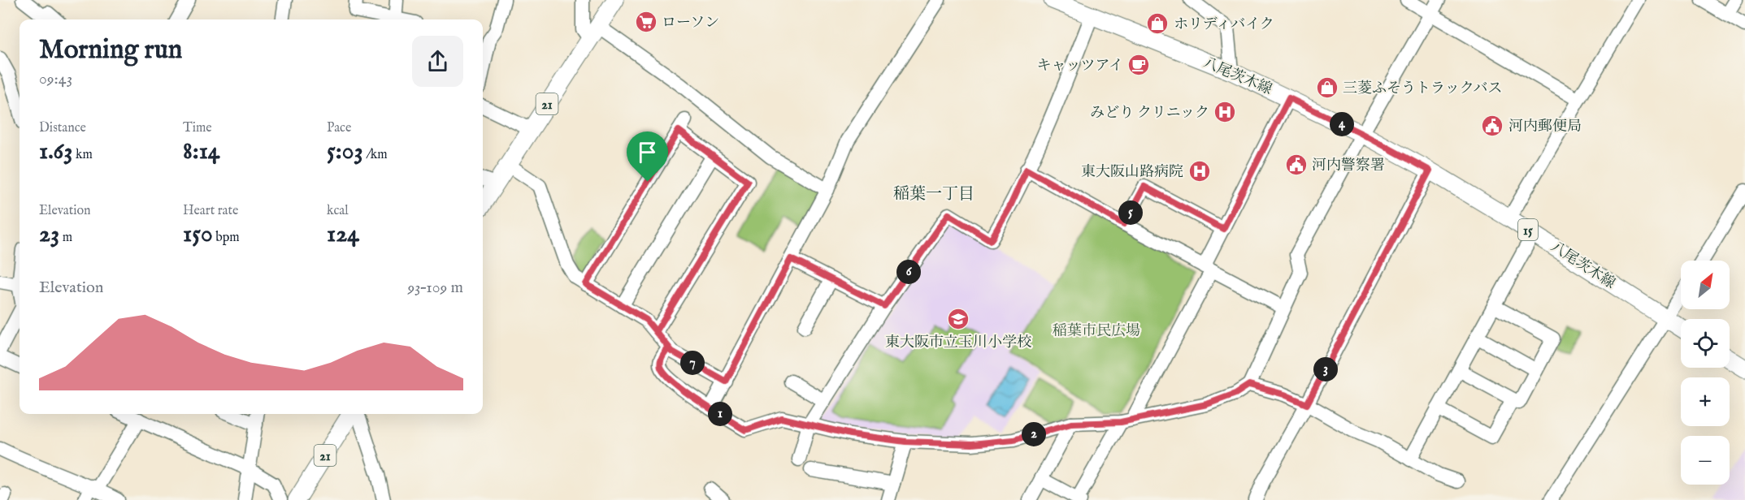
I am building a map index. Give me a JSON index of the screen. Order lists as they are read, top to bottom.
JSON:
{
  "streets": {
    "main road": ["八尾茨木線", "21", "15"]
  },
  "districts": ["稲葉一丁目"],
  "parks": ["稲葉市民広場"],
  "places": {
    "supermarket": ["ローソン"],
    "shop": ["ホリディバイク", "三菱ふそうトラックバス"],
    "cafe": ["キャッツアイ"],
    "hospital": ["みどり クリニック", "東大阪山路病院"],
    "public building": ["河内郵便局", "河内警察署"],
    "school or university": ["東大阪市立玉川小学校"]
  },
  "north": "top right",
  "page": {
    "heading": ["Morning run", "09:43"],
    "stats": [
      ["Distance", "1.63 km"],
      ["Time", "8:14"],
      ["Pace", "5:03 /km"],
      ["Elevation", "23 m"],
      ["Heart rate", "150 bpm"],
      ["kcal", "124"]
    ],
    "pins": [
      "4",
      "5",
      "6",
      "7",
      "3",
      "1",
      "2"
    ],
    "map_buttons": ["+", "−"],
    "chart": ["Elevation", "93–109 m"]
  }
}
